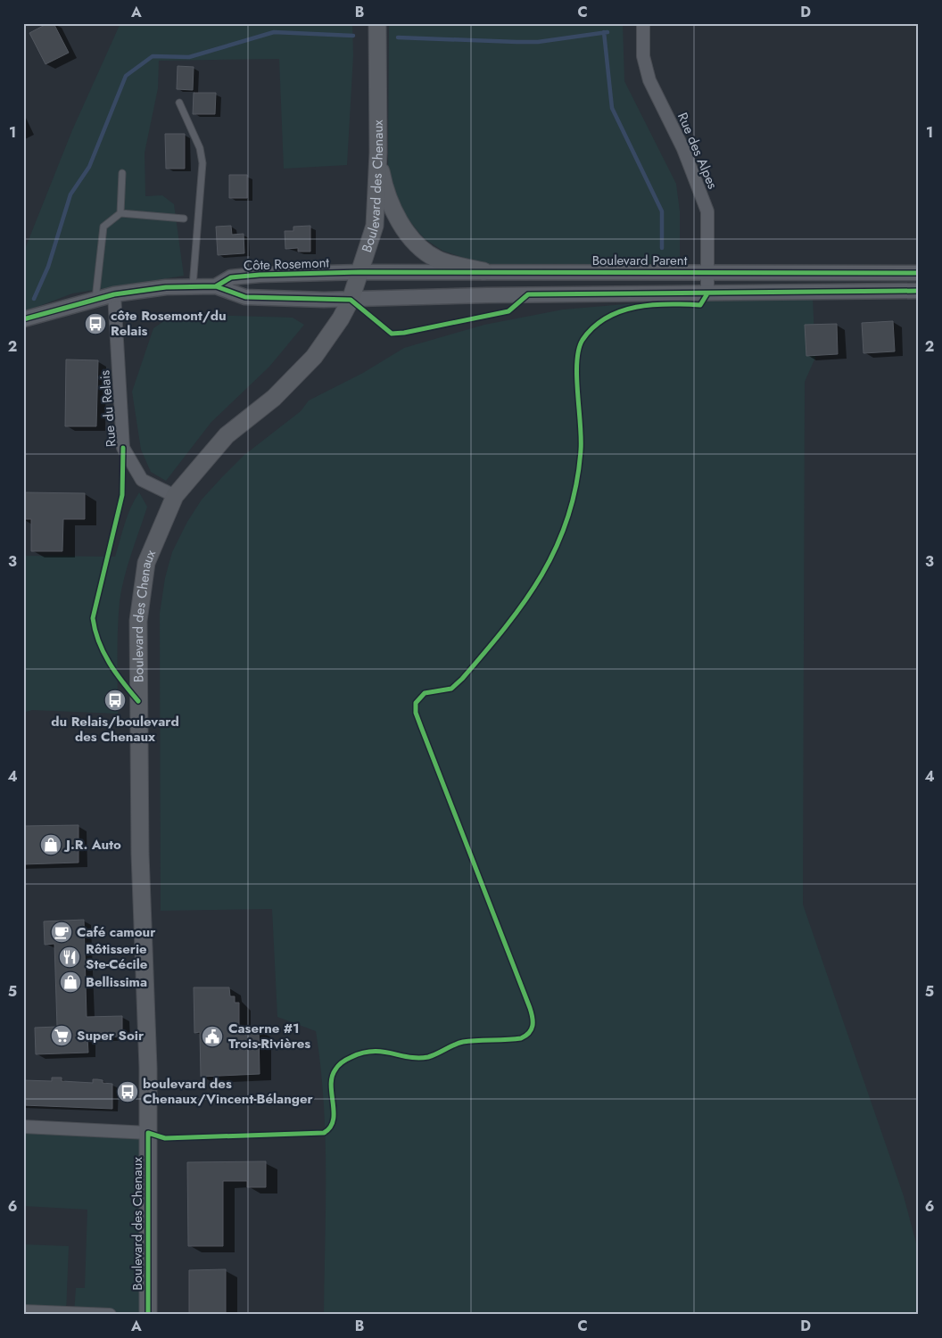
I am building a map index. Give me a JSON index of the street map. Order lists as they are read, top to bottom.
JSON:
{
  "streets": {
    "main road": ["Boulevard des Chenaux"],
    "street": [
      "Rue des Alpes",
      "Boulevard Parent",
      "Côte Rosemont",
      "Rue du Relais"
    ]
  },
  "crossings": [
    ["Rue des Alpes", "Boulevard Parent"],
    ["Boulevard des Chenaux", "Boulevard Parent"],
    ["Boulevard des Chenaux", "Côte Rosemont"],
    ["Boulevard des Chenaux", "Rue du Relais"],
    ["Boulevard Parent", "Côte Rosemont"],
    ["Côte Rosemont", "Rue du Relais"]
  ],
  "places": {
    "bus stop": ["côte Rosemont/du Relais", "du Relais/boulevard des Chenaux", "boulevard des Chenaux/Vincent-Bélanger"],
    "shop": ["J.R. Auto", "Bellissima"],
    "cafe": ["Café camour"],
    "restaurant": ["Rôtisserie Ste-Cécile"],
    "supermarket": ["Super Soir"],
    "public building": ["Caserne #1 Trois-Rivières"]
  },
  "grid": {
    "columns": [
      "A",
      "B",
      "C",
      "D"
    ],
    "rows": [
      "1",
      "2",
      "3",
      "4",
      "5",
      "6"
    ]
  }
}
